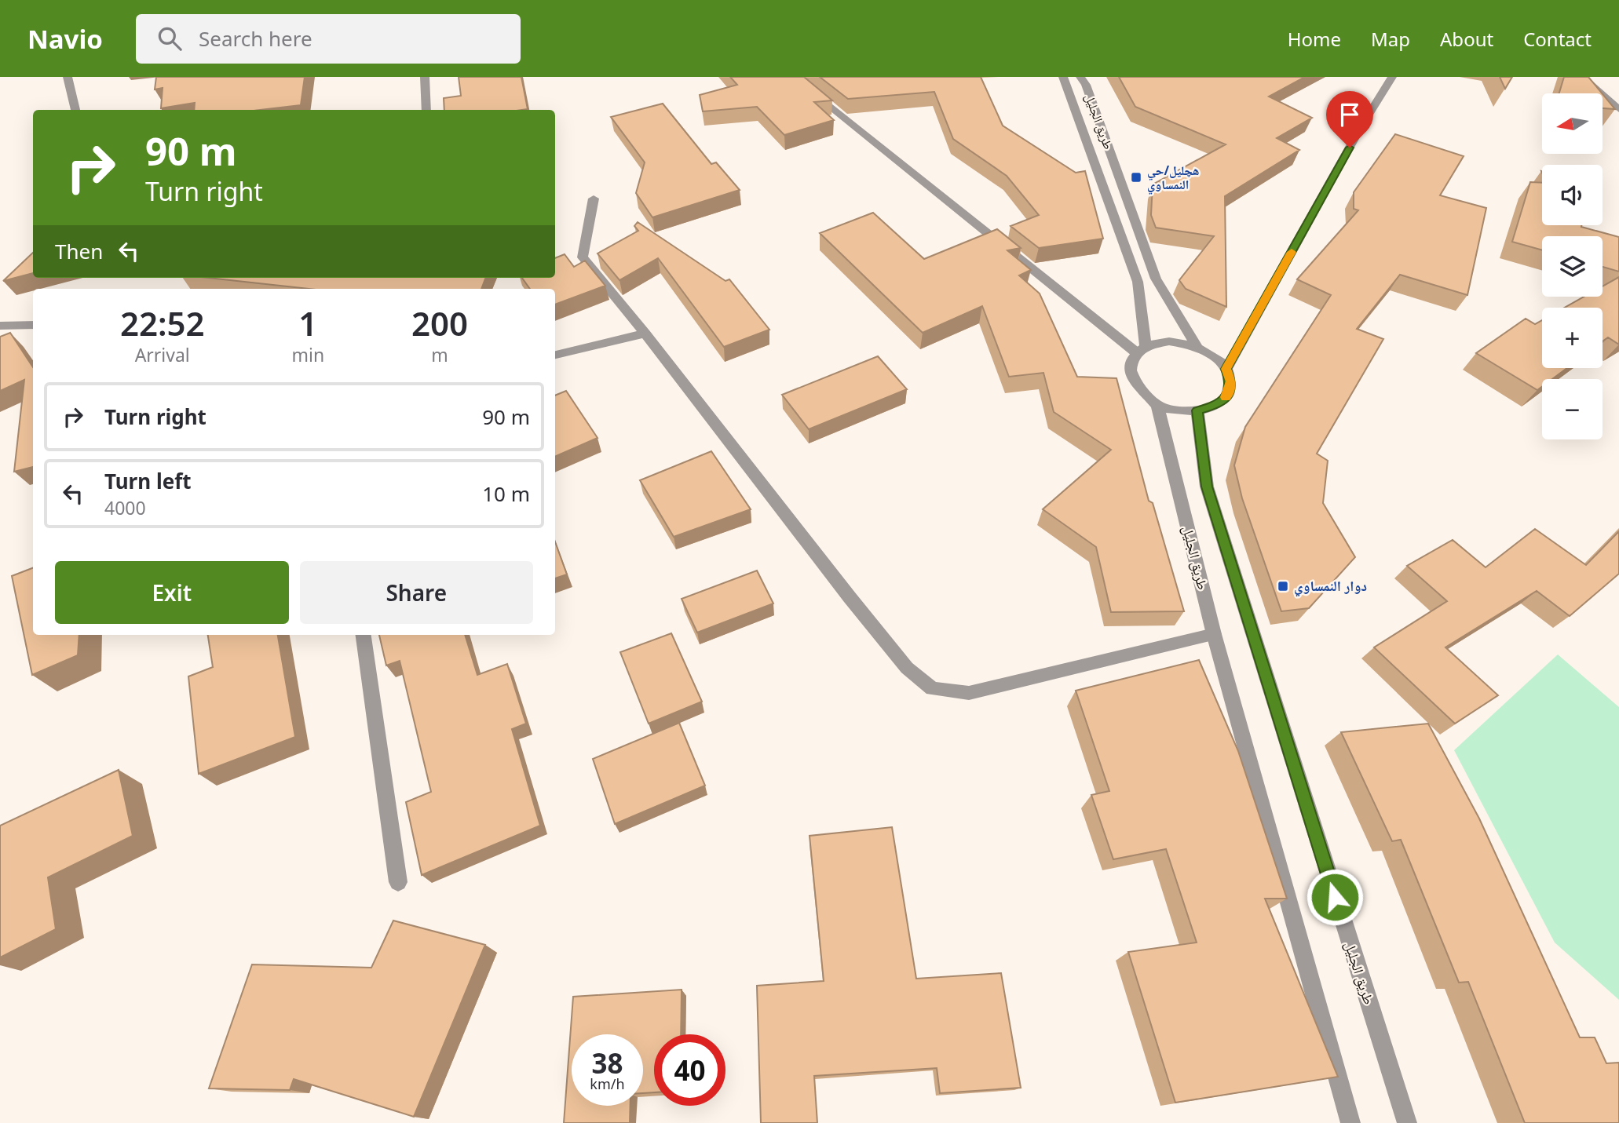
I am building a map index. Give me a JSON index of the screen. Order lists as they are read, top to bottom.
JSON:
{
  "streets": {
    "street": ["طريق الجليل"]
  },
  "places": {
    "transit": ["هچليل/حي النمساوي", "دوار النمساوي"]
  },
  "north": "left",
  "page": {
    "header": "Navio",
    "search": "Search here",
    "nav": [
      "Home",
      "Map",
      "About",
      "Contact"
    ],
    "map_buttons": ["+", "−"],
    "turn": ["90 m", "Turn right"],
    "then": "Then",
    "eta": [
      "22:52",
      "Arrival",
      "1",
      "min",
      "200",
      "m"
    ],
    "list": [
      {
        "name": "Turn right",
        "value": "90 m"
      },
      {
        "name": "Turn left",
        "note": "4000",
        "value": "10 m"
      }
    ],
    "buttons": ["Exit", "Share"],
    "speed": "38 km/h",
    "limit": "40"
  }
}
